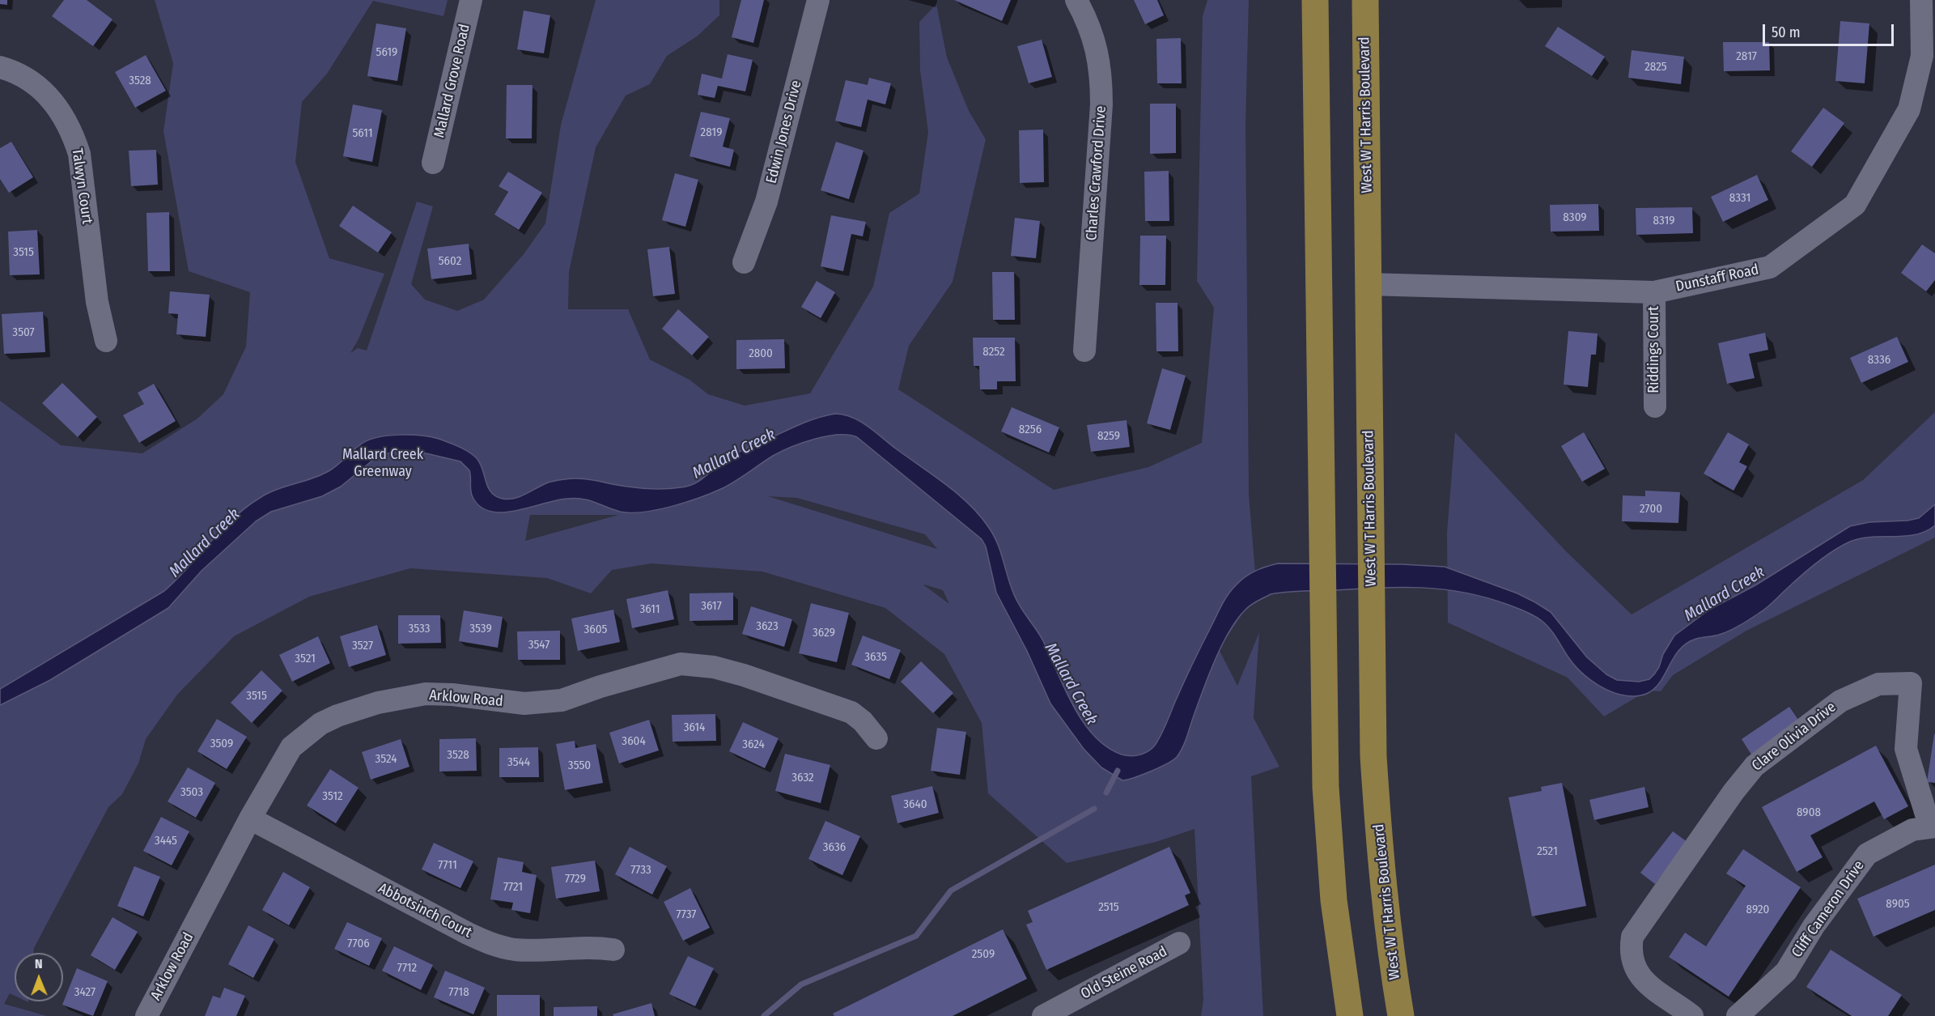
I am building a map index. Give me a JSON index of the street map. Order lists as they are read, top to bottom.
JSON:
{
  "streets": {
    "main road": ["West W T Harris Boulevard"],
    "street": [
      "Mallard Grove Road",
      "Edwin Jones Drive",
      "Charles Crawford Drive",
      "Talwyn Court",
      "Dunstaff Road",
      "Riddings Court",
      "Arklow Road",
      "Clare Olivia Drive",
      "Cliff Cameron Drive",
      "Abbotsinch Court",
      "Old Steine Road"
    ]
  },
  "crossings": [
    ["West W T Harris Boulevard", "Dunstaff Road"],
    ["Dunstaff Road", "Riddings Court"],
    ["Arklow Road", "Abbotsinch Court"],
    ["Clare Olivia Drive", "Cliff Cameron Drive"]
  ],
  "water": ["Mallard Creek"],
  "parks": ["Mallard Creek Greenway"],
  "house_numbers": [
    "5619",
    "2817",
    "2825",
    "3528",
    "2819",
    "5611",
    "8331",
    "8309",
    "8319",
    "3515",
    "5602",
    "3507",
    "8252",
    "2800",
    "8336",
    "8256",
    "8259",
    "2700",
    "3617",
    "3611",
    "3623",
    "3533",
    "3539",
    "3605",
    "3629",
    "3547",
    "3527",
    "3635",
    "3521",
    "3515",
    "3614",
    "3604",
    "3509",
    "3624",
    "3528",
    "3524",
    "3544",
    "3550",
    "3632",
    "3503",
    "3512",
    "3640",
    "8908",
    "3445",
    "3636",
    "2521",
    "7711",
    "7733",
    "7729",
    "7721",
    "8905",
    "2515",
    "8920",
    "7737",
    "7706",
    "2509",
    "7712",
    "3427",
    "7718"
  ],
  "scale_bar": "50 m",
  "north": "top"
}
